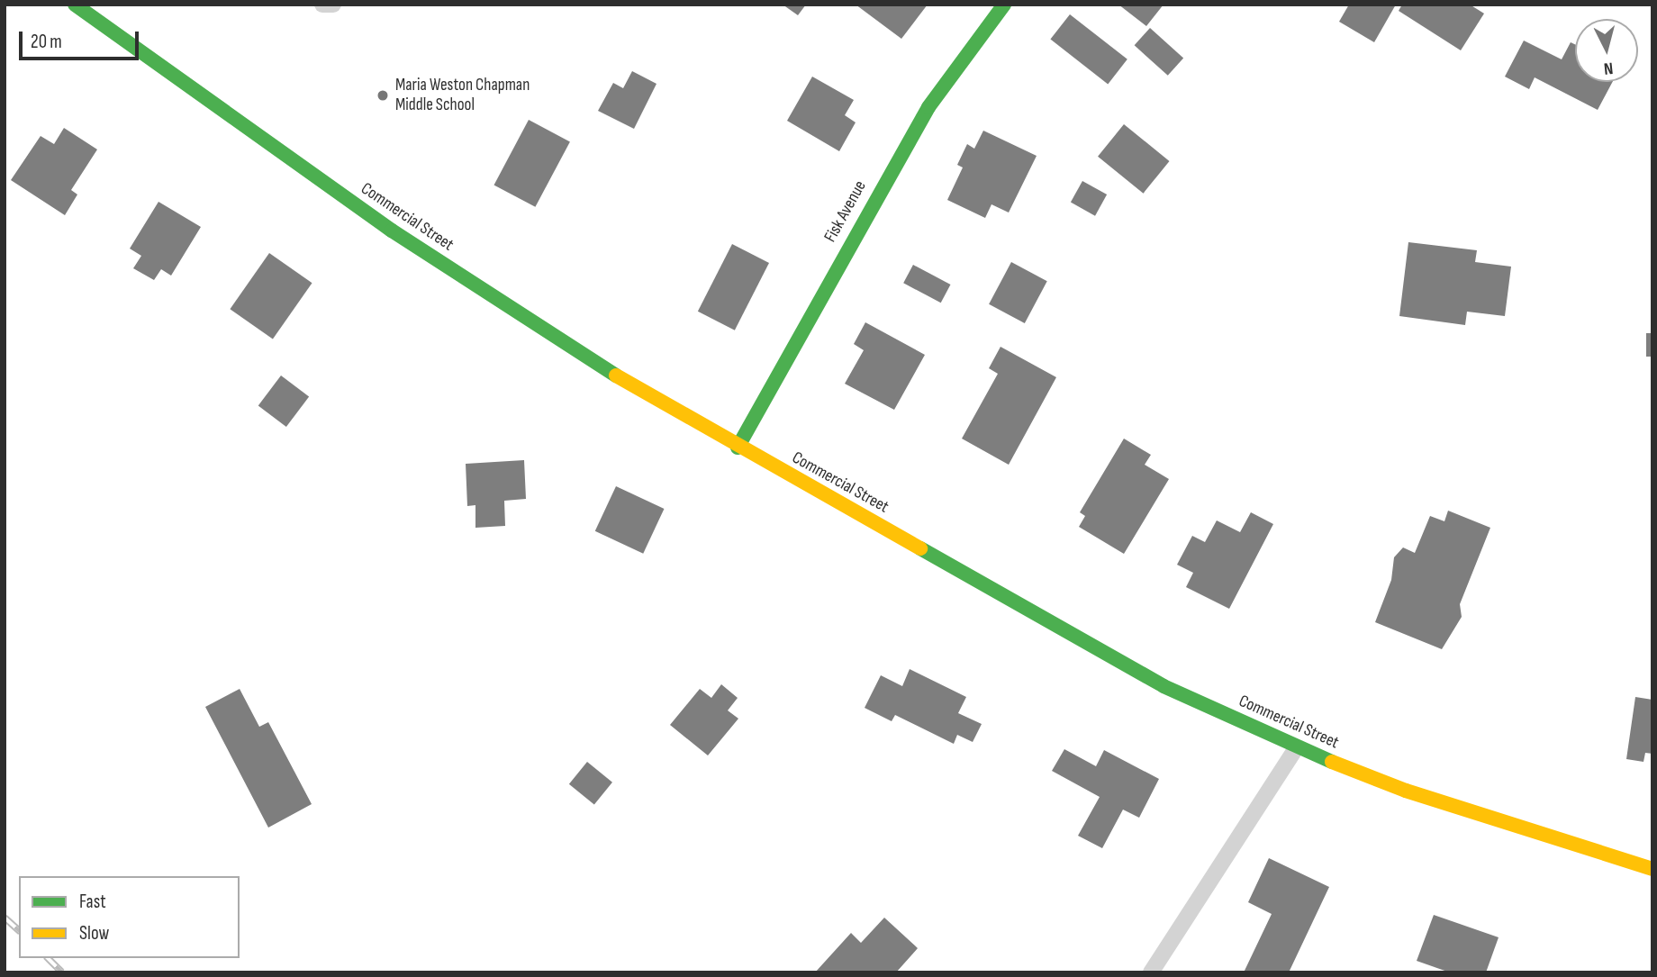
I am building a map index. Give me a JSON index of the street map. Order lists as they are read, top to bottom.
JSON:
{
  "streets": {
    "main road": ["Fisk Avenue", "Commercial Street"]
  },
  "crossings": [
    ["Fisk Avenue", "Commercial Street"]
  ],
  "places": ["Maria Weston Chapman Middle School"],
  "legend": ["Fast", "Slow"],
  "scale_bar": "20 m",
  "north": "bottom"
}
